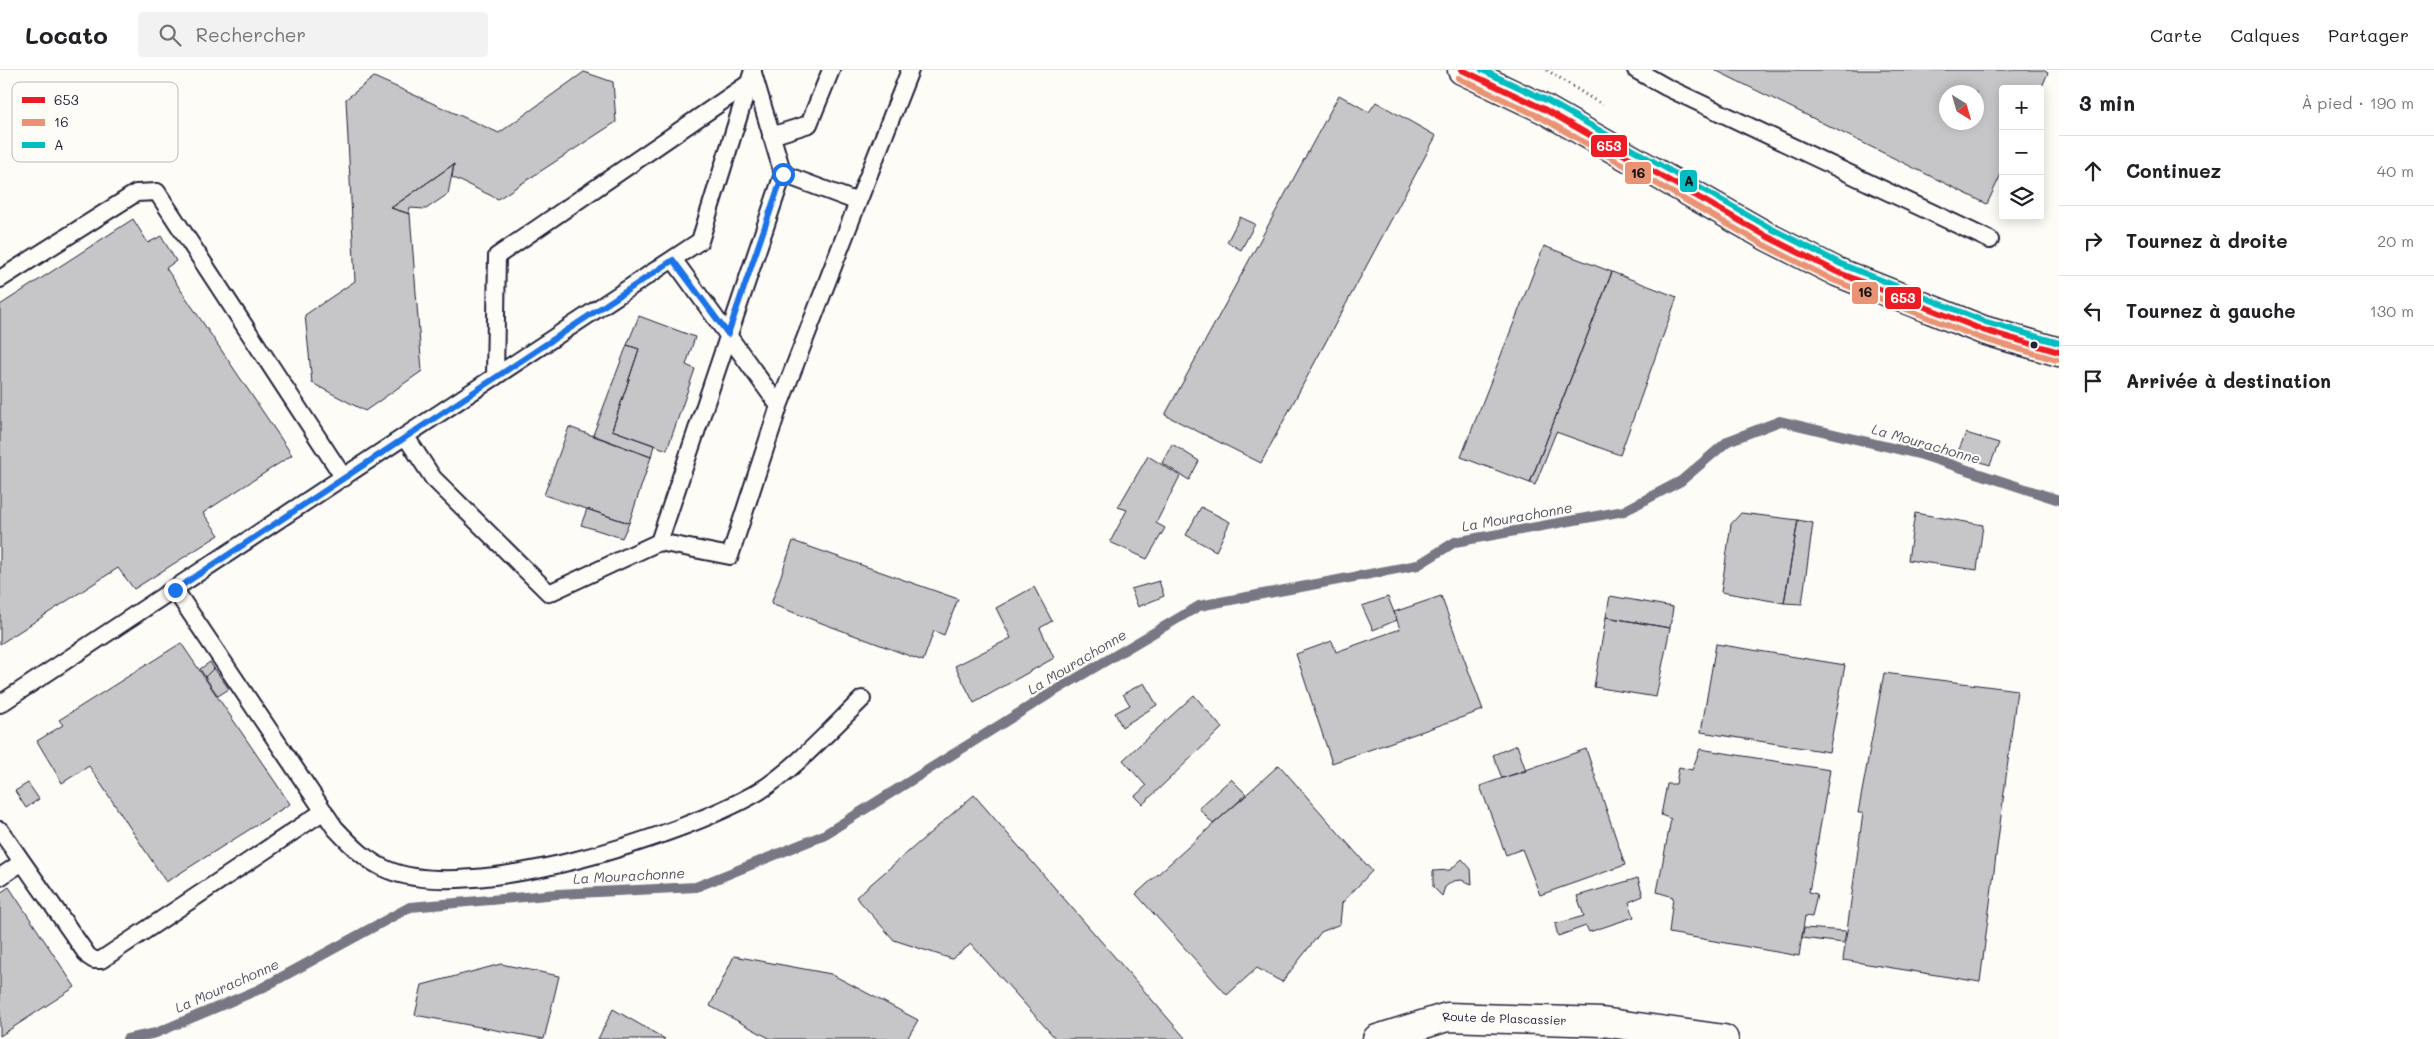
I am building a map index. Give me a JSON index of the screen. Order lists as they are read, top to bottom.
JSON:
{
  "streets": {
    "main road": ["Route de Plascassier"]
  },
  "water": ["La Mourachonne"],
  "lines": ["transit line 653", "transit line A", "transit line 16"],
  "legend": ["653", "16", "A"],
  "north": "bottom right",
  "page": {
    "header": "Locato",
    "search": "Rechercher",
    "nav": ["Carte", "Calques", "Partager"],
    "heading": ["3 min", "À pied · 190 m"],
    "map_buttons": ["+", "−"],
    "list": [
      ["Continuez", "40 m"],
      ["Tournez à droite", "20 m"],
      ["Tournez à gauche", "130 m"],
      "Arrivée à destination"
    ]
  }
}
